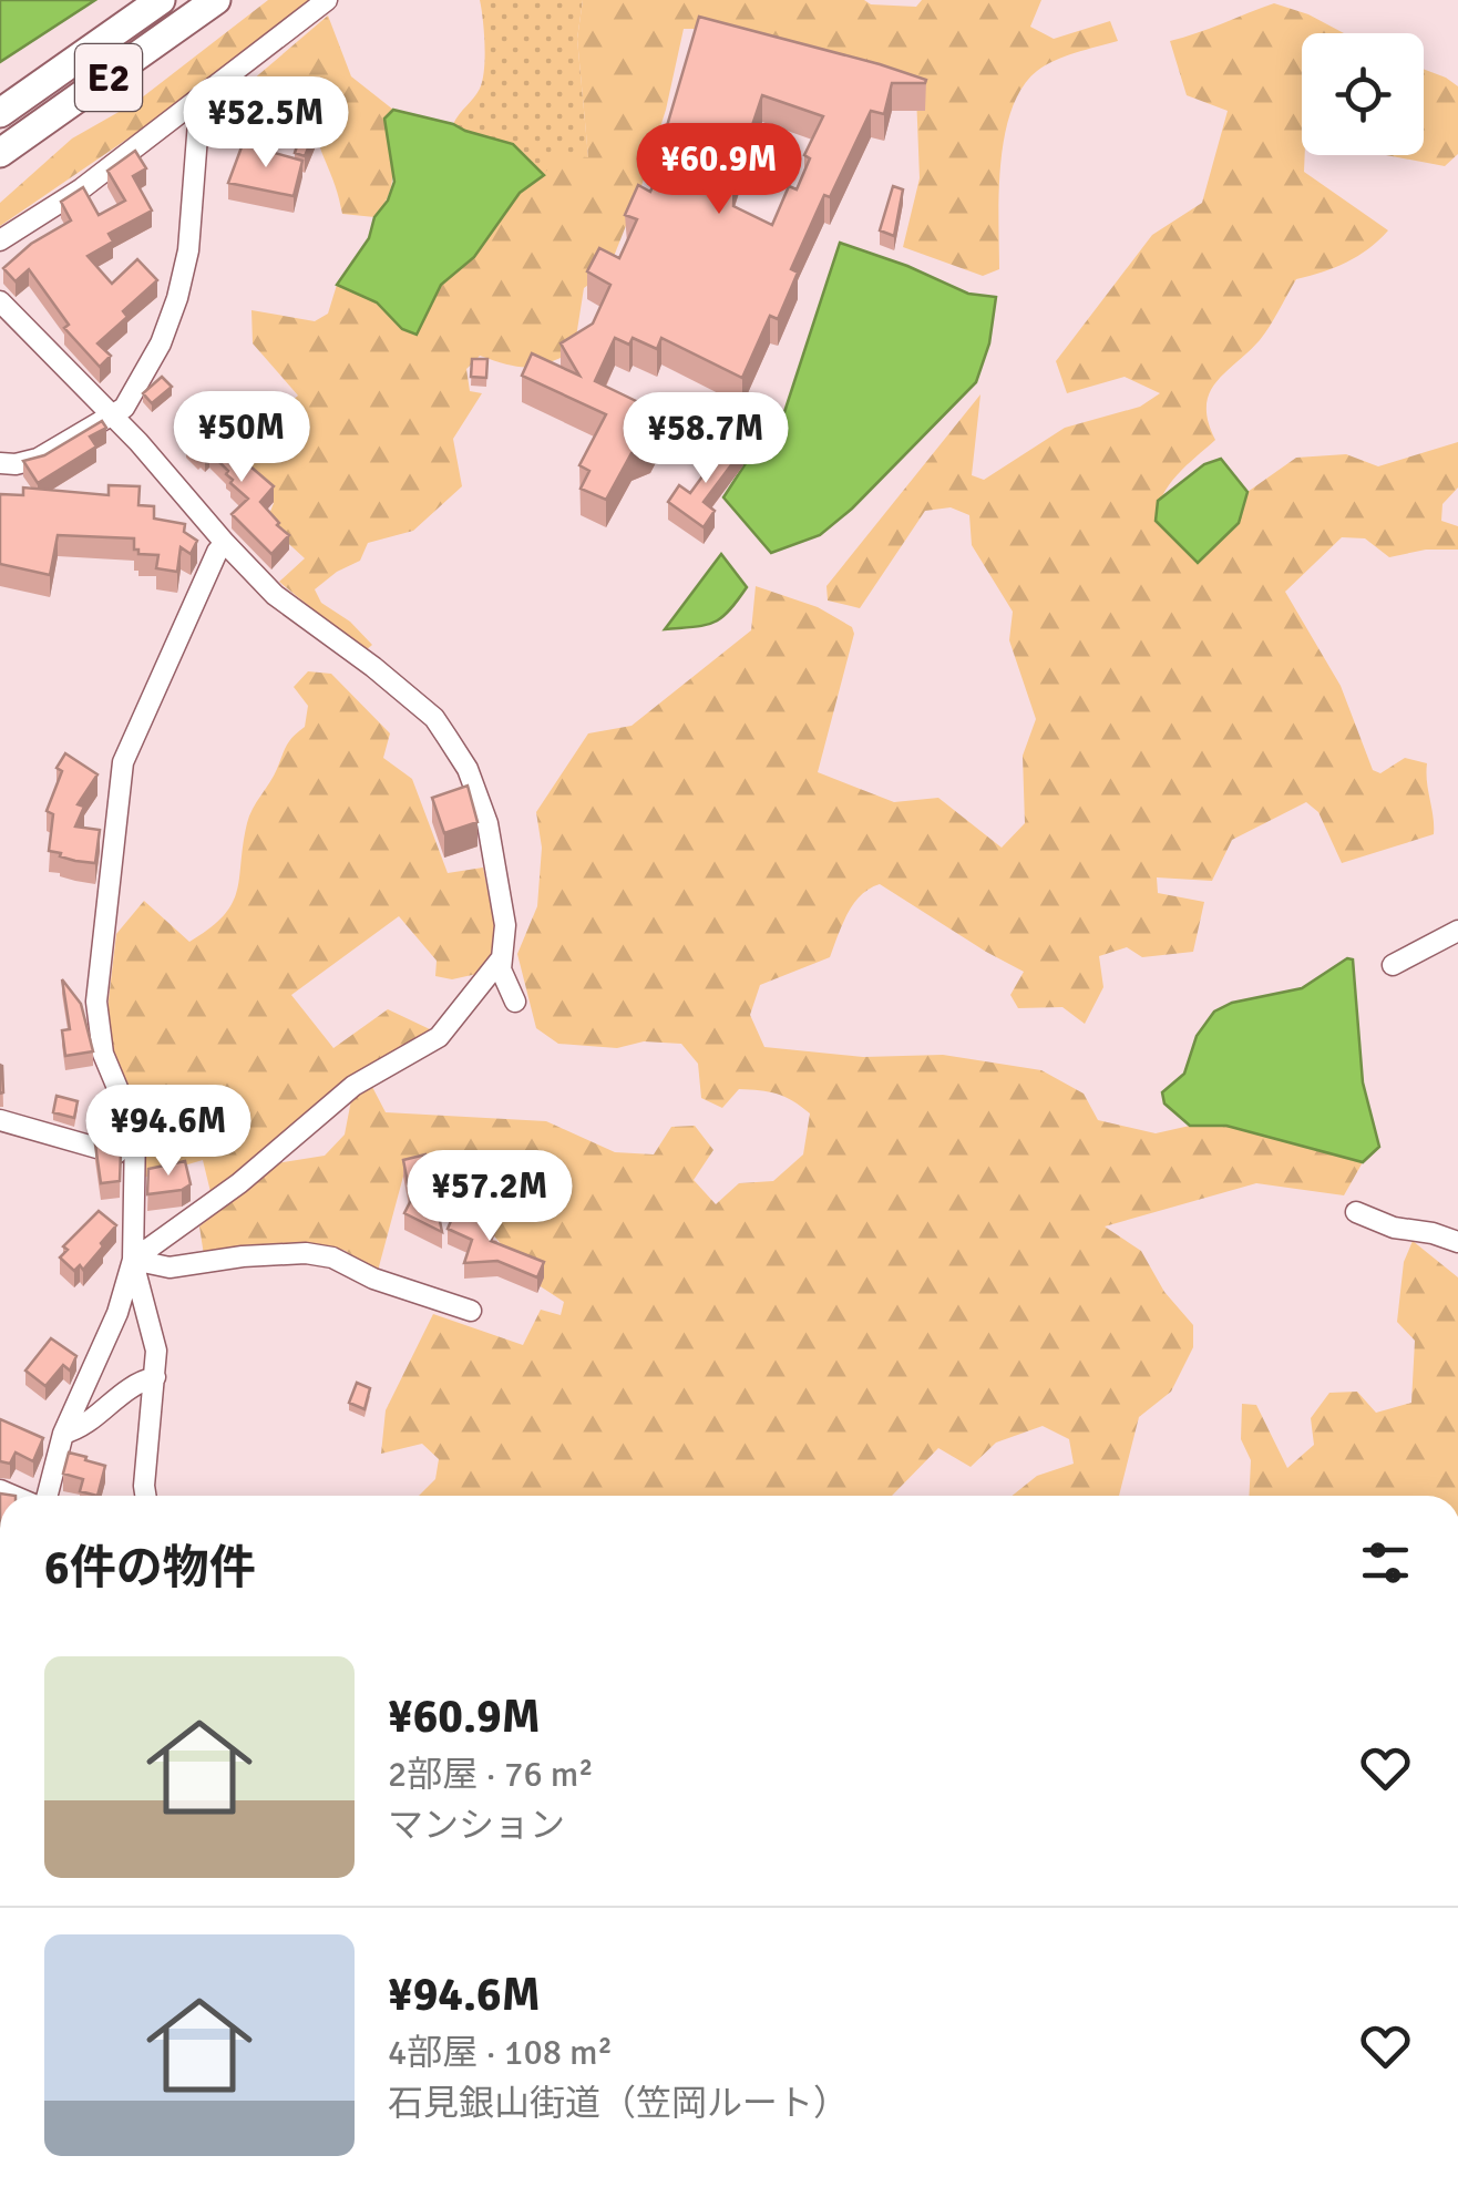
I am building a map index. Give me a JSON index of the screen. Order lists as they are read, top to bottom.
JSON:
{
  "streets": {
    "highway": ["E2"]
  },
  "page": {
    "price": [
      "¥52.5M",
      "¥60.9M",
      "¥50M",
      "¥58.7M",
      "¥94.6M",
      "¥57.2M"
    ],
    "heading": "6件の物件",
    "list": [
      {
        "name": "¥60.9M",
        "note": "2部屋 · 76 m² · マンション"
      },
      {
        "name": "¥94.6M",
        "note": "4部屋 · 108 m² · 石見銀山街道（笠岡ルート）"
      }
    ]
  }
}
